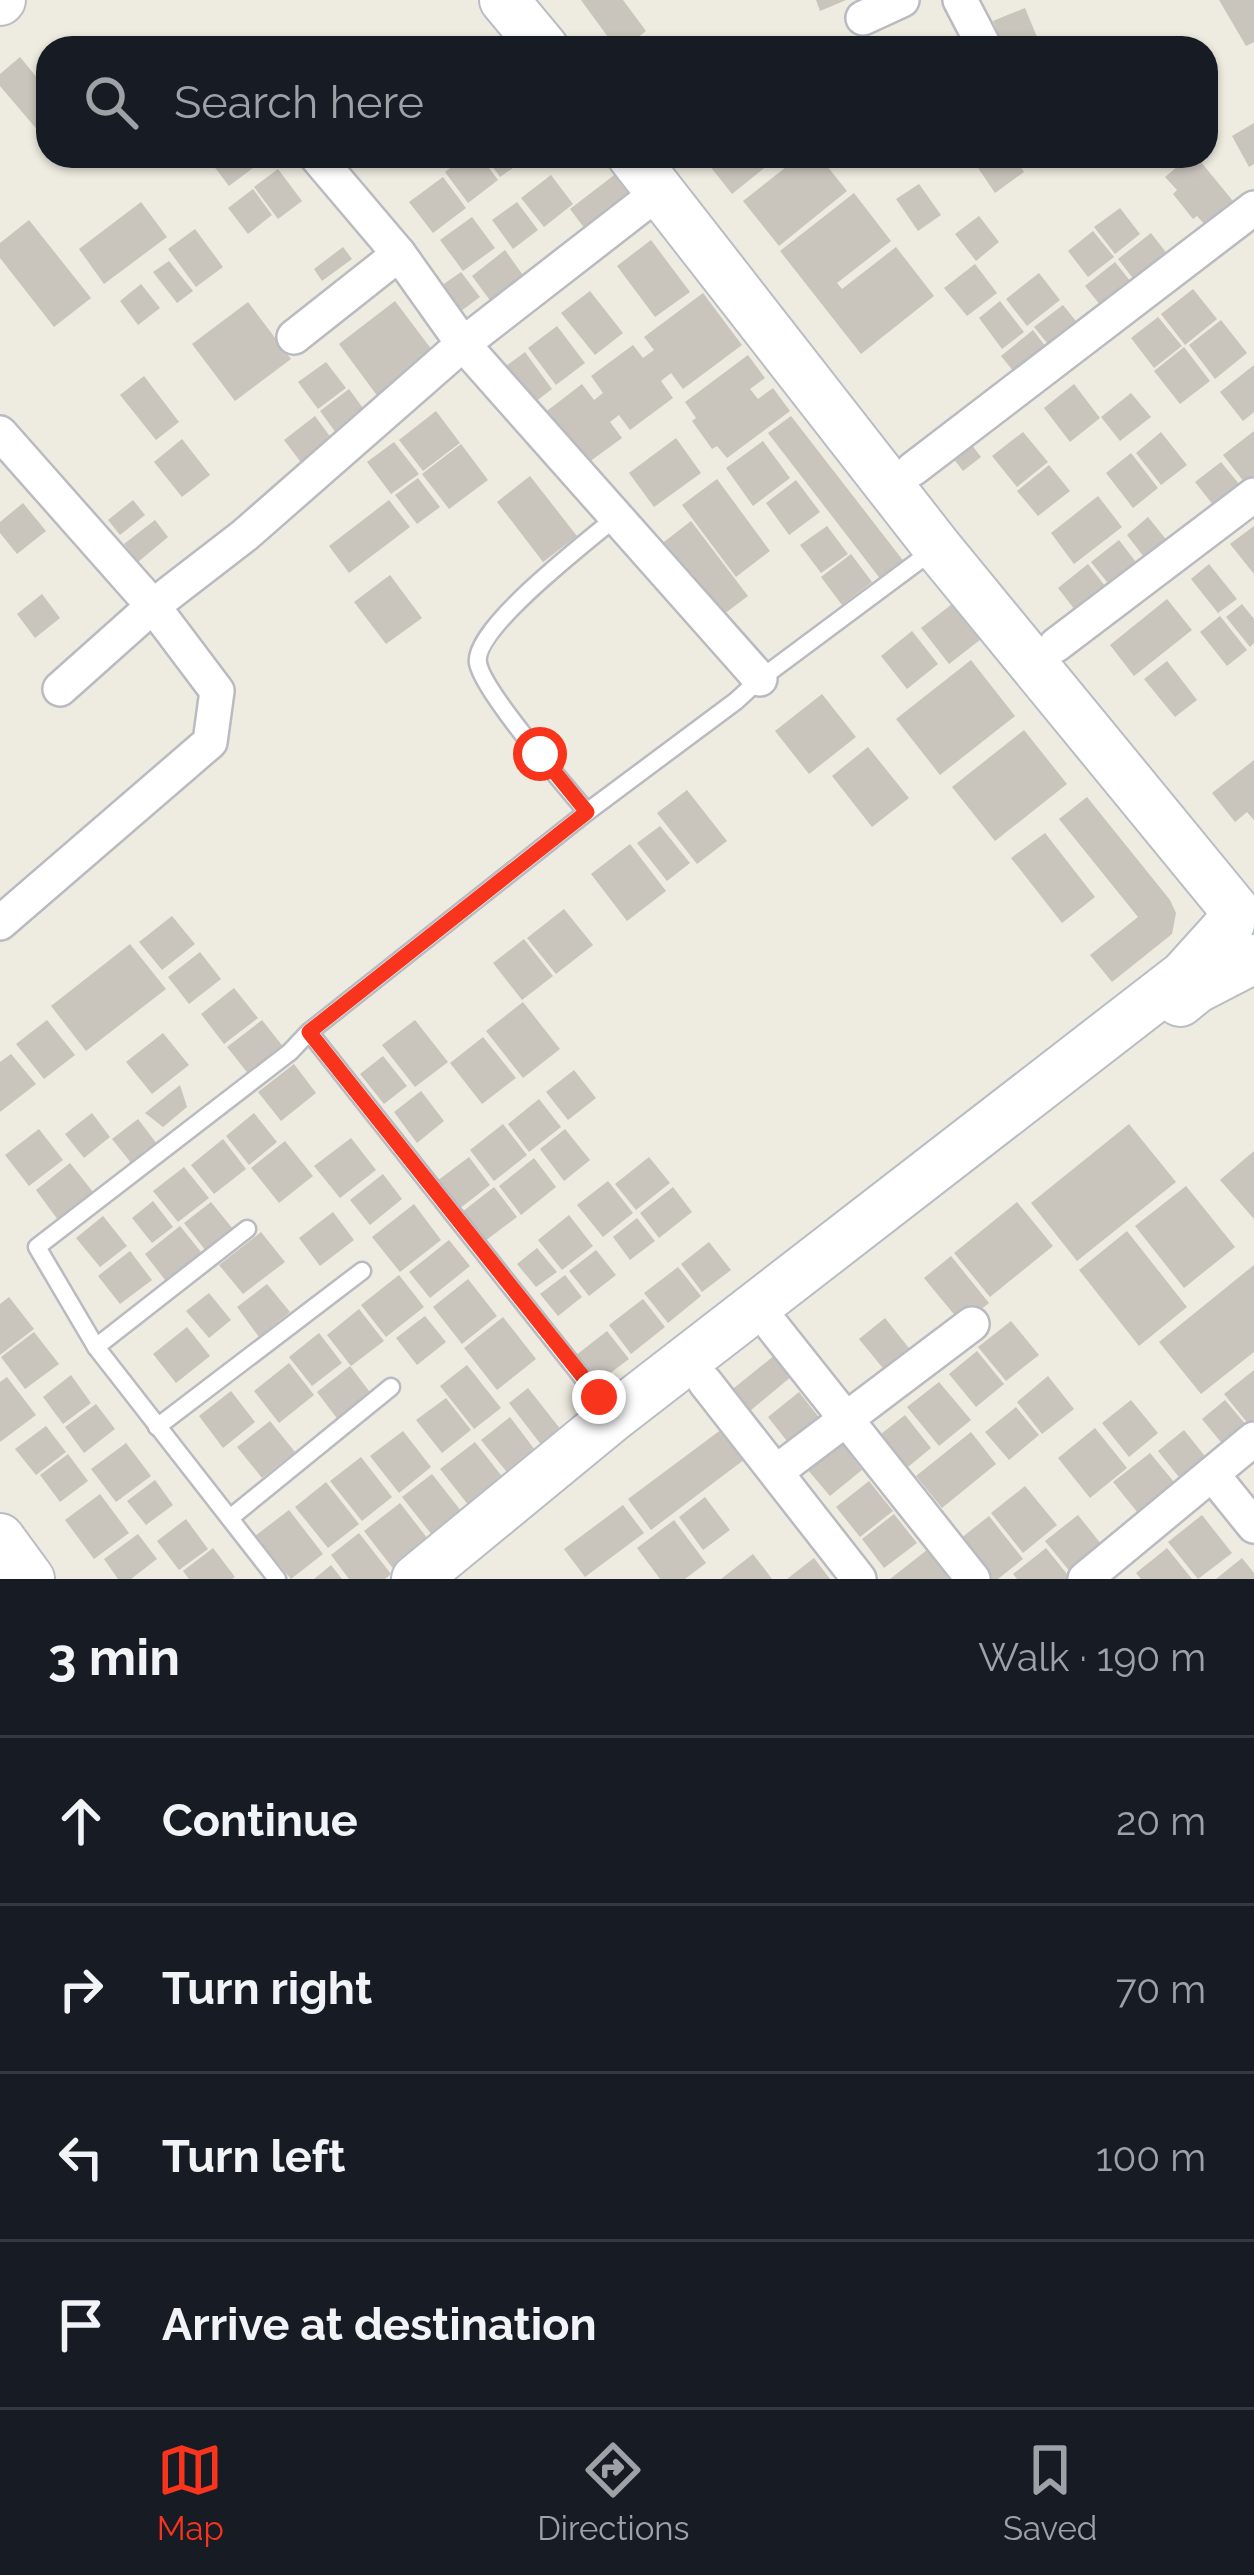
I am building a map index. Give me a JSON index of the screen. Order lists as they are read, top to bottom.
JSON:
{
  "page": {
    "search": "Search here",
    "heading": ["3 min", "Walk · 190 m"],
    "list": [
      ["Continue", "20 m"],
      ["Turn right", "70 m"],
      ["Turn left", "100 m"],
      "Arrive at destination"
    ],
    "nav": ["Map", "Directions", "Saved"]
  }
}
